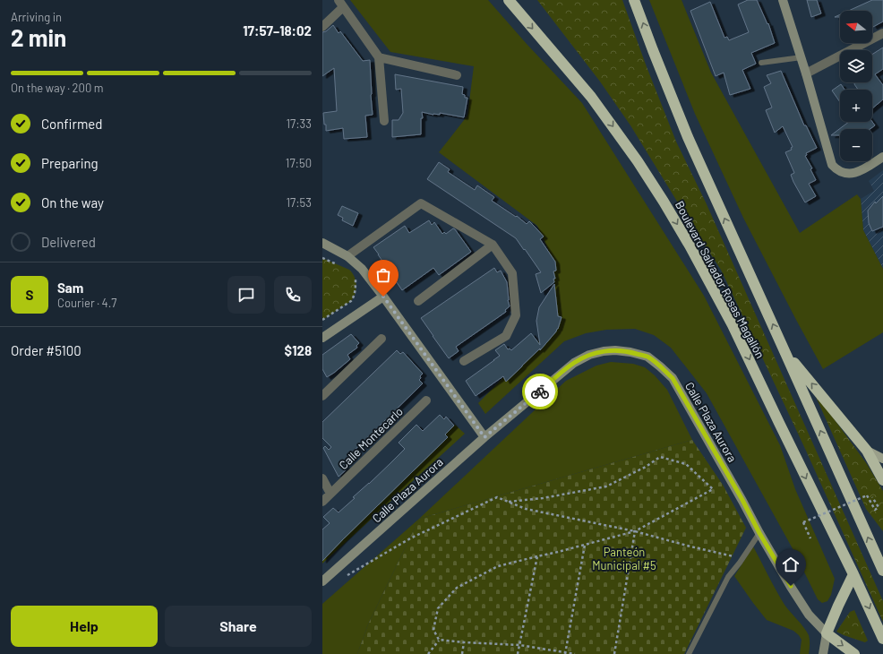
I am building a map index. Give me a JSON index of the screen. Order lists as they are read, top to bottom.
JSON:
{
  "streets": {
    "highway": ["Boulevard Salvador Rosas Magallón"],
    "main road": ["Calle Plaza Aurora"],
    "street": ["Calle Montecarlo"]
  },
  "parks": ["Panteón Municipal #5"],
  "north": "left",
  "page": {
    "heading": ["2 min", "Arriving in", "17:57–18:02"],
    "panel": [
      "Sam",
      "Courier · 4.7",
      "Order #5100",
      "$128"
    ],
    "map_buttons": ["+", "−"],
    "bar": "On the way · 200 m",
    "list": [
      ["Confirmed", "17:33"],
      ["Preparing", "17:50"],
      ["On the way", "17:53"],
      "Delivered"
    ],
    "round": "S",
    "buttons": ["Help", "Share"]
  }
}
